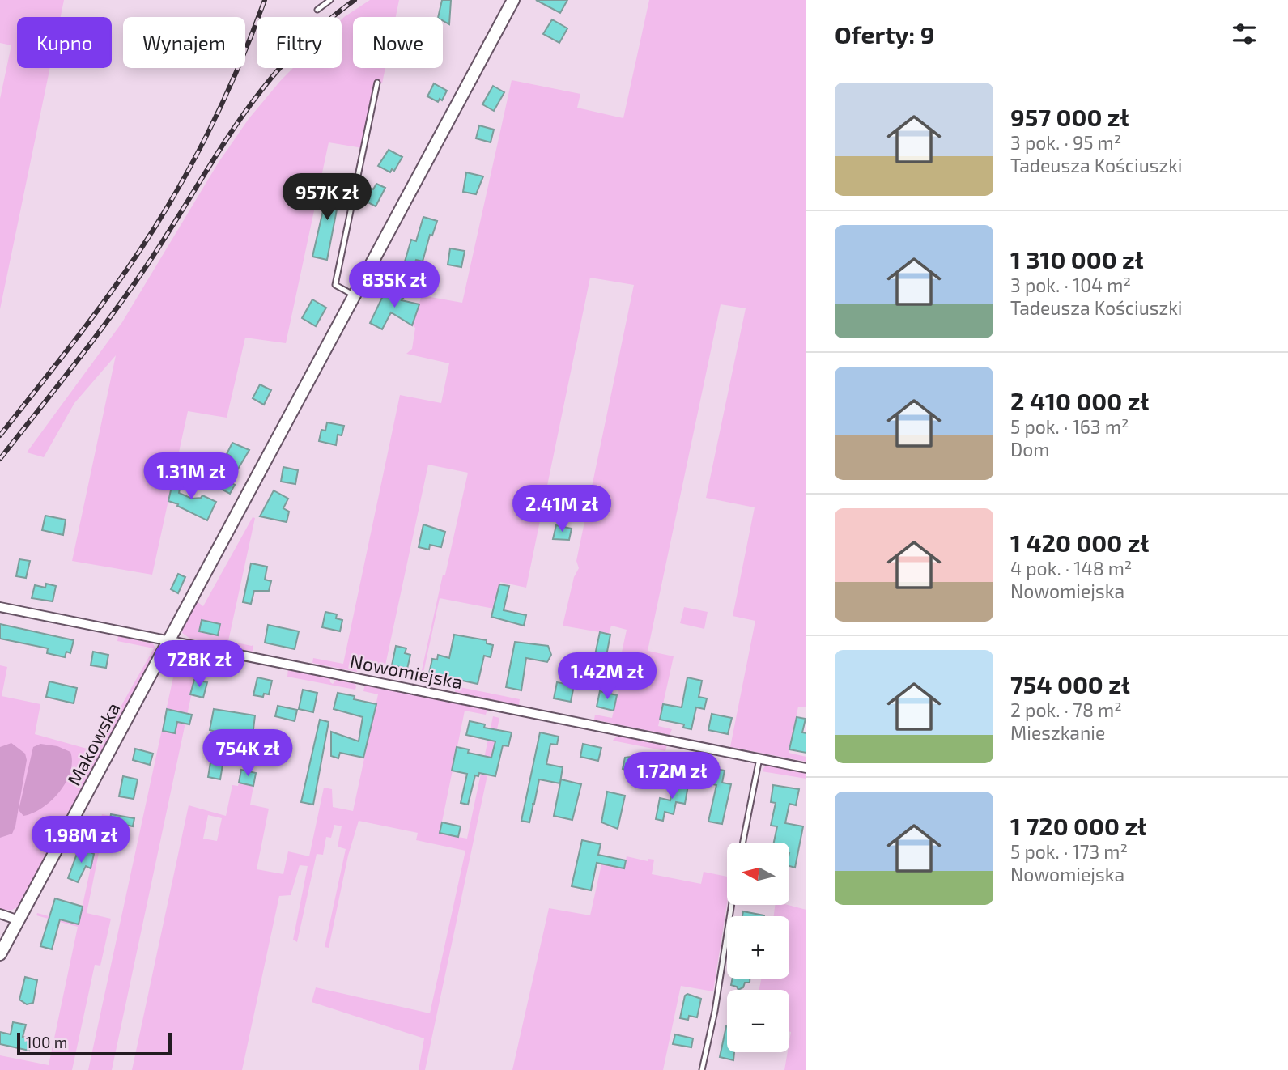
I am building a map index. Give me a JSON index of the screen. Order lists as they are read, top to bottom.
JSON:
{
  "streets": {
    "street": ["Nowomiejska", "Makowska"]
  },
  "crossings": [
    ["Nowomiejska", "Makowska"]
  ],
  "scale_bar": "100 m",
  "north": "left",
  "page": {
    "heading": "Oferty: 9",
    "chip": [
      "Kupno",
      "Wynajem",
      "Filtry",
      "Nowe"
    ],
    "list": [
      {
        "name": "957 000 zł",
        "note": "3 pok. · 95 m² · Tadeusza Kościuszki"
      },
      {
        "name": "1 310 000 zł",
        "note": "3 pok. · 104 m² · Tadeusza Kościuszki"
      },
      {
        "name": "2 410 000 zł",
        "note": "5 pok. · 163 m² · Dom"
      },
      {
        "name": "1 420 000 zł",
        "note": "4 pok. · 148 m² · Nowomiejska"
      },
      {
        "name": "754 000 zł",
        "note": "2 pok. · 78 m² · Mieszkanie"
      },
      {
        "name": "1 720 000 zł",
        "note": "5 pok. · 173 m² · Nowomiejska"
      }
    ],
    "price": [
      "957K zł",
      "835K zł",
      "1.31M zł",
      "2.41M zł",
      "728K zł",
      "1.42M zł",
      "754K zł",
      "1.72M zł",
      "1.98M zł"
    ],
    "map_buttons": ["+", "−"],
    "scale": "100 m"
  }
}
